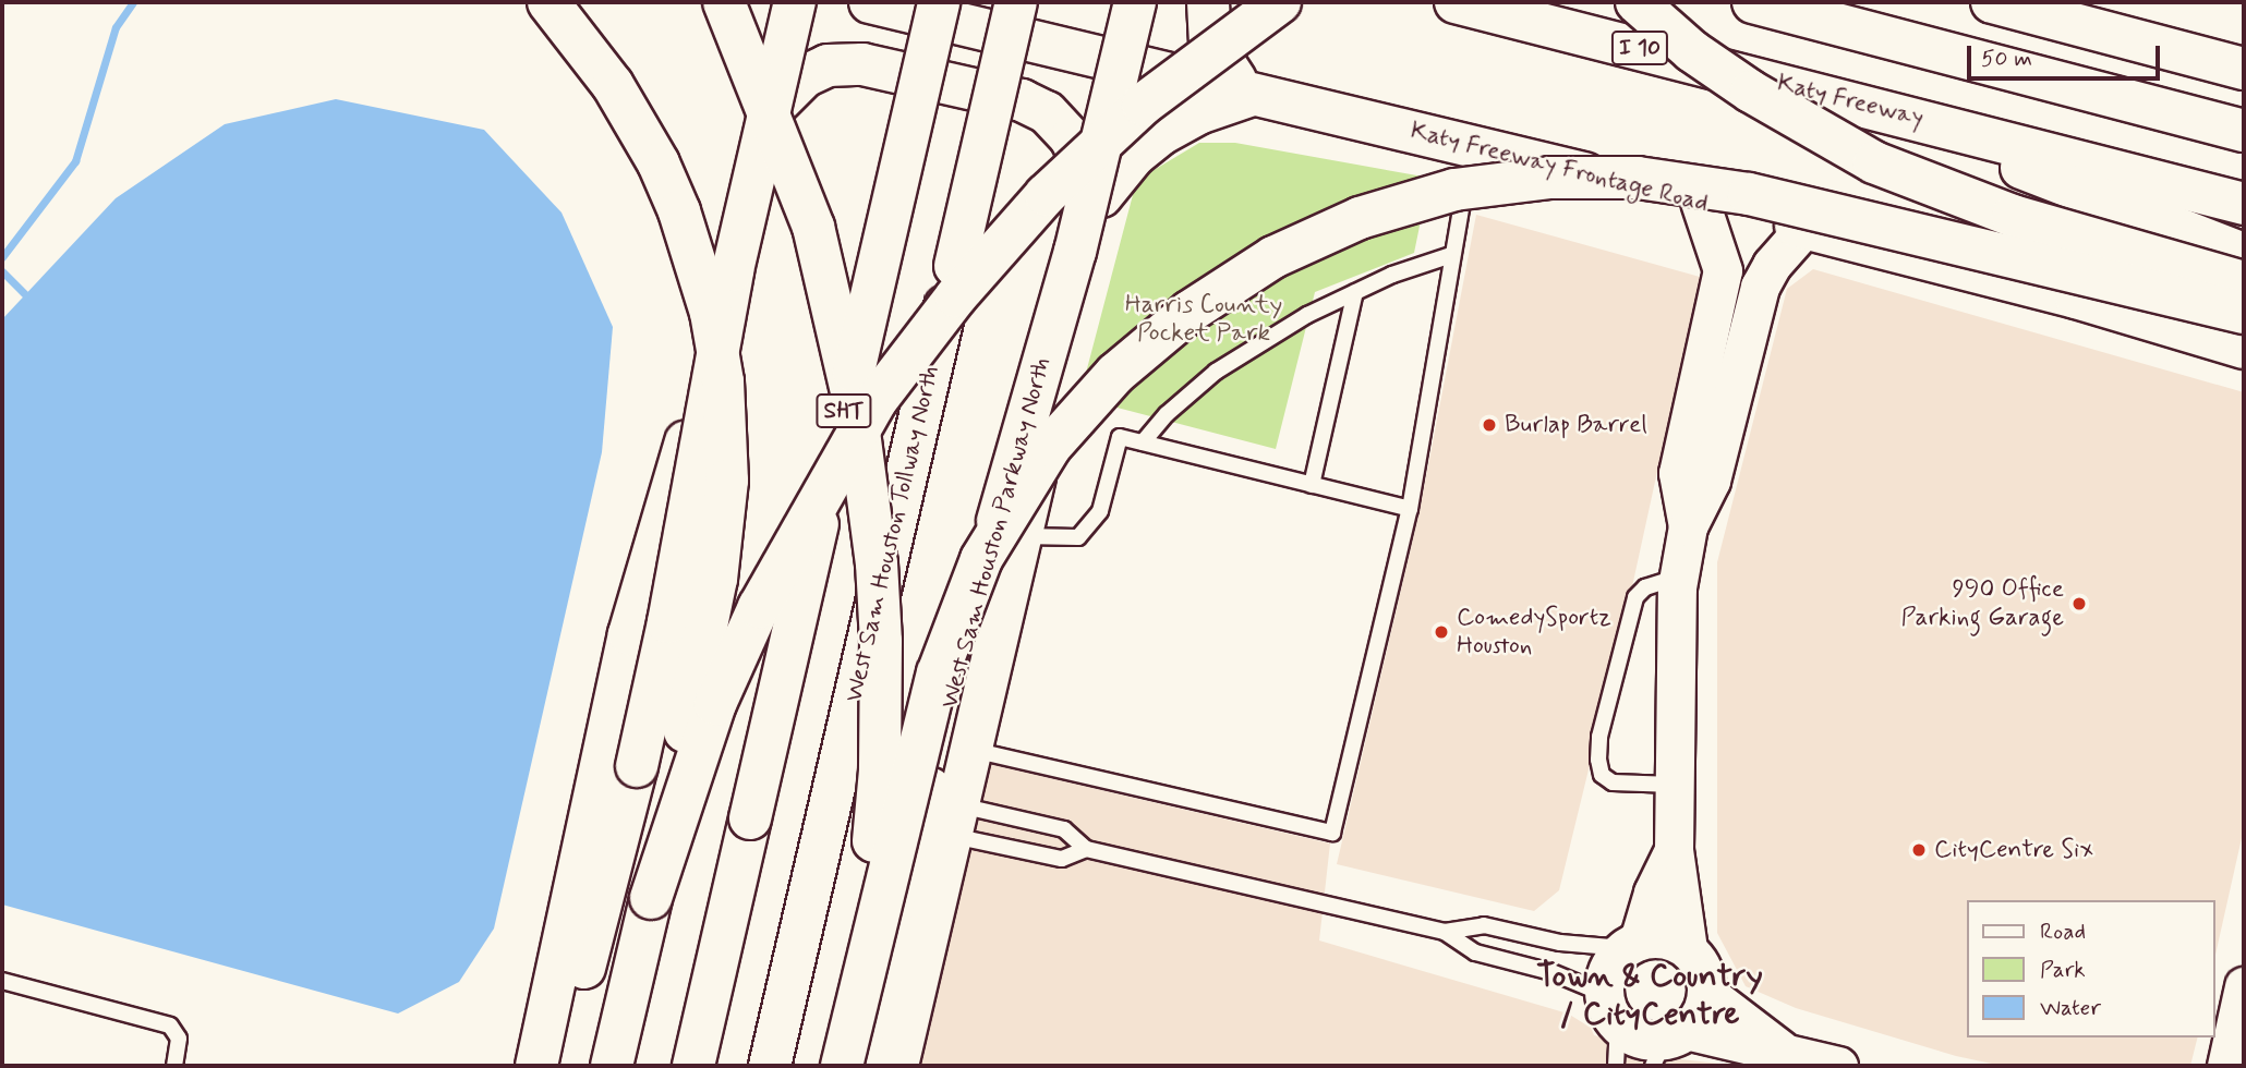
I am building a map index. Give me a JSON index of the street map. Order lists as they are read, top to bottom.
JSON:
{
  "streets": {
    "main road": [
      "I 10",
      "Katy Freeway",
      "Katy Freeway Frontage Road",
      "SHT",
      "West Sam Houston Parkway North",
      "West Sam Houston Tollway North"
    ]
  },
  "districts": ["Town & Country / CityCentre"],
  "parks": ["Harris County Pocket Park"],
  "places": [
    "Burlap Barrel",
    "990 Office Parking Garage",
    "ComedySportz Houston",
    "CityCentre Six"
  ],
  "legend": ["Road", "Park", "Water"],
  "scale_bar": "50 m"
}
